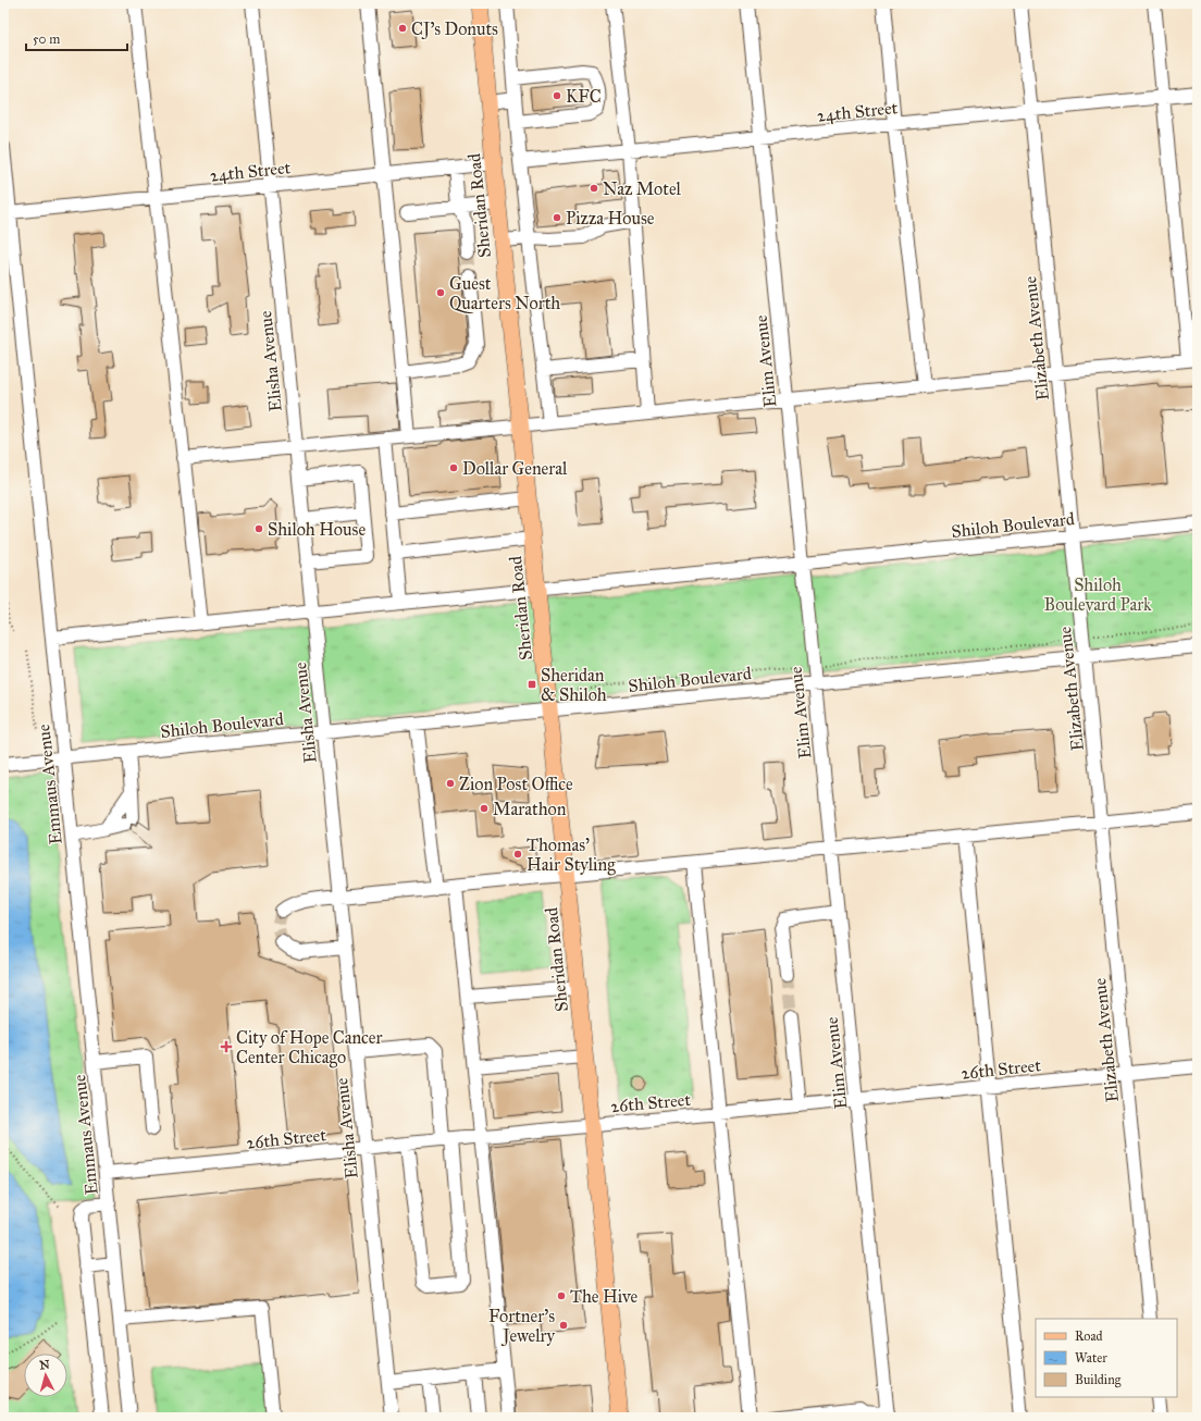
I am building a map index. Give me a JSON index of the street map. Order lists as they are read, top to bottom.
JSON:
{
  "streets": {
    "main road": ["Sheridan Road"],
    "street": [
      "24th Street",
      "Elizabeth Avenue",
      "Elisha Avenue",
      "Elim Avenue",
      "Shiloh Boulevard",
      "Emmaus Avenue",
      "26th Street"
    ]
  },
  "crossings": [
    ["24th Street", "Sheridan Road"],
    ["24th Street", "Elizabeth Avenue"],
    ["24th Street", "Elisha Avenue"],
    ["24th Street", "Elim Avenue"],
    ["24th Street", "Emmaus Avenue"],
    ["Sheridan Road", "Shiloh Boulevard"],
    ["Sheridan Road", "26th Street"],
    ["Elizabeth Avenue", "Shiloh Boulevard"],
    ["Elizabeth Avenue", "26th Street"],
    ["Elisha Avenue", "Shiloh Boulevard"],
    ["Elisha Avenue", "26th Street"],
    ["Elim Avenue", "Shiloh Boulevard"],
    ["Elim Avenue", "26th Street"],
    ["Shiloh Boulevard", "Emmaus Avenue"],
    ["Emmaus Avenue", "26th Street"]
  ],
  "parks": ["Shiloh Boulevard Park"],
  "places": {
    "other": [
      "CJ's Donuts",
      "KFC",
      "Naz Motel",
      "Pizza House",
      "Guest Quarters North",
      "Dollar General",
      "Shiloh House",
      "Zion Post Office",
      "Marathon",
      "Thomas' Hair Styling",
      "The Hive",
      "Fortner's Jewelry"
    ],
    "transit": ["Sheridan & Shiloh"],
    "health": ["City of Hope Cancer Center Chicago"]
  },
  "legend": ["Road", "Water", "Building"],
  "scale_bar": "50 m",
  "north": "top"
}
